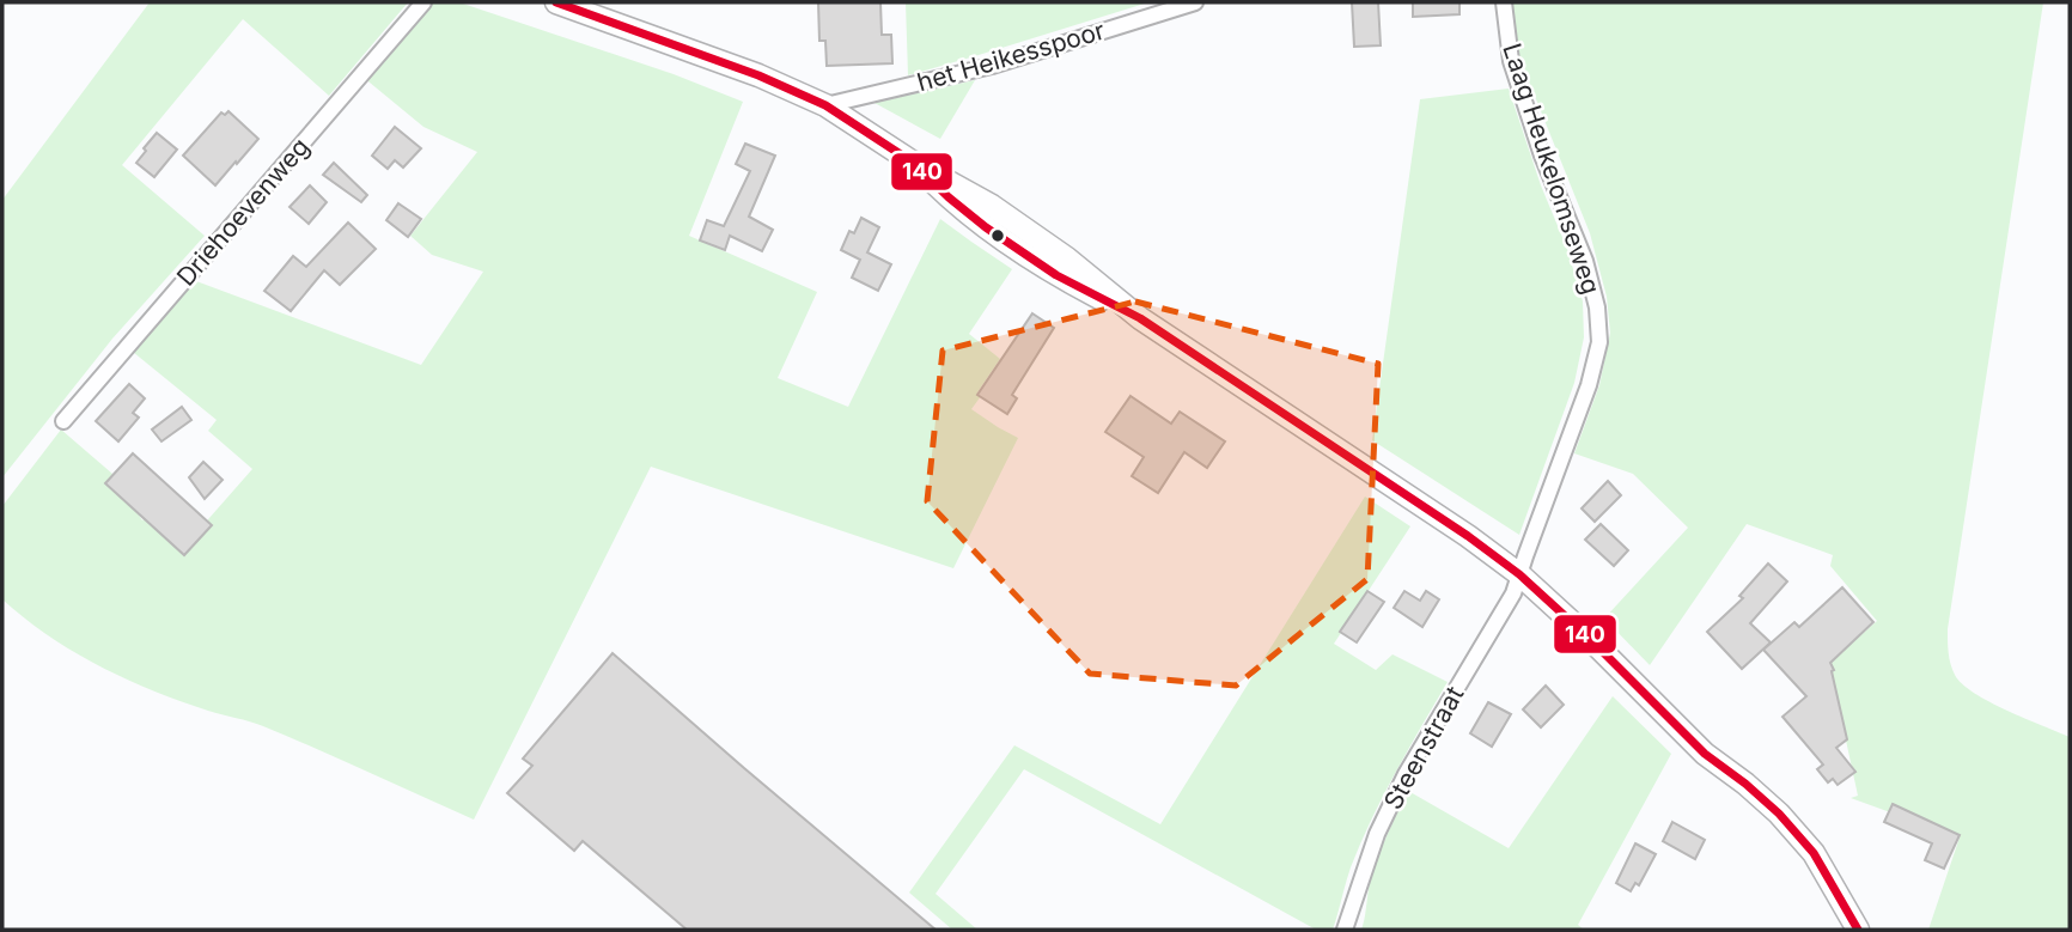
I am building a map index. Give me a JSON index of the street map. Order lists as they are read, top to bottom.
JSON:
{
  "streets": {
    "street": [
      "het Heikesspoor",
      "Laag Heukelomseweg",
      "Driehoevenweg",
      "Steenstraat"
    ]
  },
  "crossings": [
    ["Laag Heukelomseweg", "Steenstraat"]
  ],
  "lines": ["transit line 140"]
}
